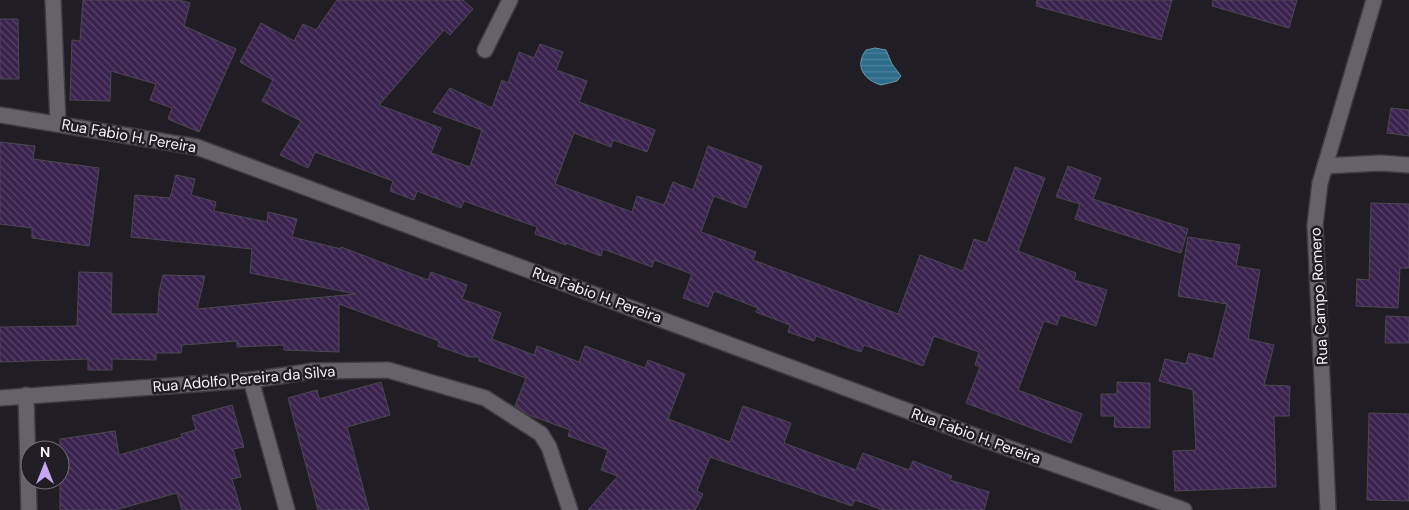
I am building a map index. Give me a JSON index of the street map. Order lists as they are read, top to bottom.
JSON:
{
  "streets": {
    "street": ["Rua Fabio H. Pereira", "Rua Campo Romero", "Rua Adolfo Pereira da Silva"]
  },
  "north": "top"
}
